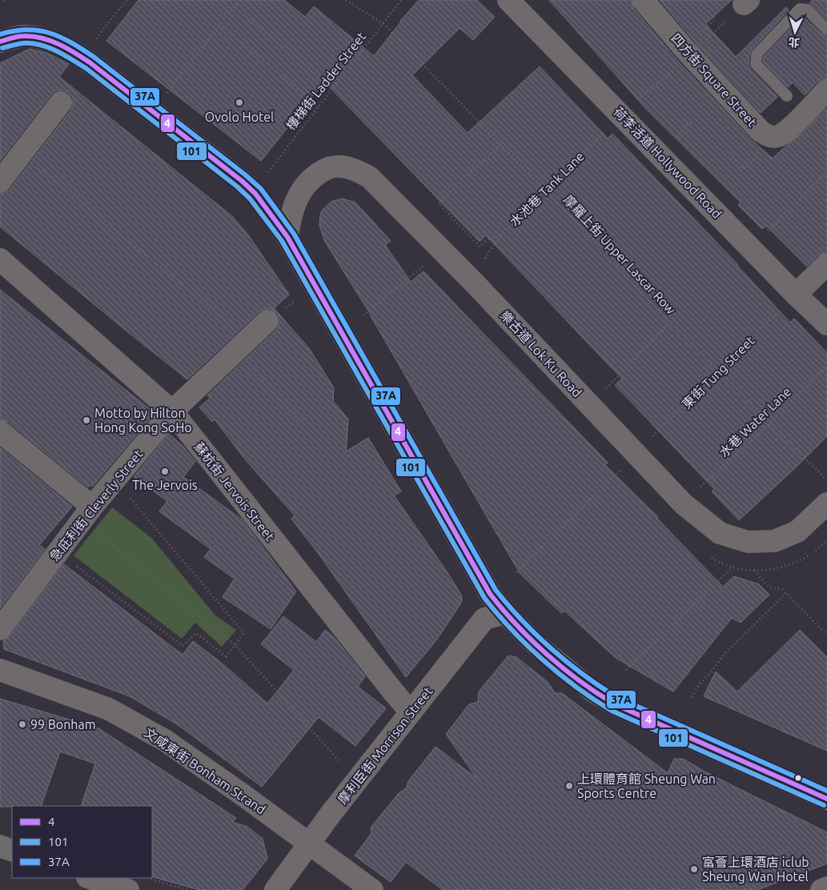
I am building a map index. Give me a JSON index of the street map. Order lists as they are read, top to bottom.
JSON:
{
  "streets": {
    "street": [
      "四方街 Square Street",
      "荷李活道 Hollywood Road",
      "樂古道 Lok Ku Road",
      "蘇杭街 Jervois Street",
      "急庇利街 Cleverly Street",
      "摩利臣街 Morrison Street",
      "文咸東街 Bonham Strand"
    ],
    "path": [
      "樓梯街 Ladder Street",
      "水池巷 Tank Lane",
      "摩羅上街 Upper Lascar Row",
      "東街 Tung Street",
      "水巷 Water Lane"
    ]
  },
  "crossings": [
    ["樓梯街 Ladder Street", "摩羅上街 Upper Lascar Row"],
    ["荷李活道 Hollywood Road", "東街 Tung Street"],
    ["水池巷 Tank Lane", "摩羅上街 Upper Lascar Row"],
    ["摩羅上街 Upper Lascar Row", "東街 Tung Street"],
    ["摩羅上街 Upper Lascar Row", "水巷 Water Lane"],
    ["蘇杭街 Jervois Street", "急庇利街 Cleverly Street"],
    ["蘇杭街 Jervois Street", "摩利臣街 Morrison Street"],
    ["摩利臣街 Morrison Street", "文咸東街 Bonham Strand"]
  ],
  "places": [
    "Ovolo Hotel",
    "Motto by Hilton Hong Kong SoHo",
    "The Jervois",
    "99 Bonham",
    "上環體育館 Sheung Wan Sports Centre",
    "富薈上環酒店 iclub Sheung Wan Hotel"
  ],
  "lines": ["transit line 37A", "transit line 4", "transit line 101"],
  "legend": ["4", "101", "37A"],
  "north": "bottom"
}
